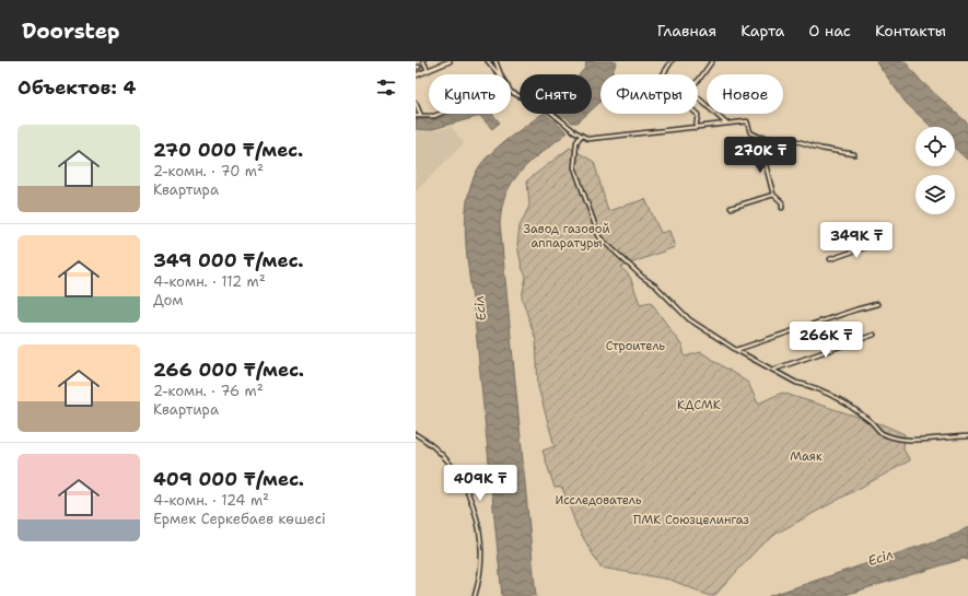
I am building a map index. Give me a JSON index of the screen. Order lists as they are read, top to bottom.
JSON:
{
  "water": ["Есіл"],
  "parks": [
    "Завод газовой аппаратуры",
    "Строитель",
    "КДСМК",
    "Маяк",
    "Исследователь",
    "ПМК Союзцелингаз"
  ],
  "page": {
    "header": "Doorstep",
    "nav": [
      "Главная",
      "Карта",
      "О нас",
      "Контакты"
    ],
    "heading": "Объектов: 4",
    "chip": [
      "Купить",
      "Снять",
      "Фильтры",
      "Новое"
    ],
    "list": [
      {
        "name": "270 000 ₸/мес.",
        "note": "2-комн. · 70 m² · Квартира"
      },
      {
        "name": "349 000 ₸/мес.",
        "note": "4-комн. · 112 m² · Дом"
      },
      {
        "name": "266 000 ₸/мес.",
        "note": "2-комн. · 76 m² · Квартира"
      },
      {
        "name": "409 000 ₸/мес.",
        "note": "4-комн. · 124 m² · Ермек Серкебаев көшесі"
      }
    ],
    "price": [
      "270K ₸",
      "349K ₸",
      "266K ₸",
      "409K ₸"
    ]
  }
}
